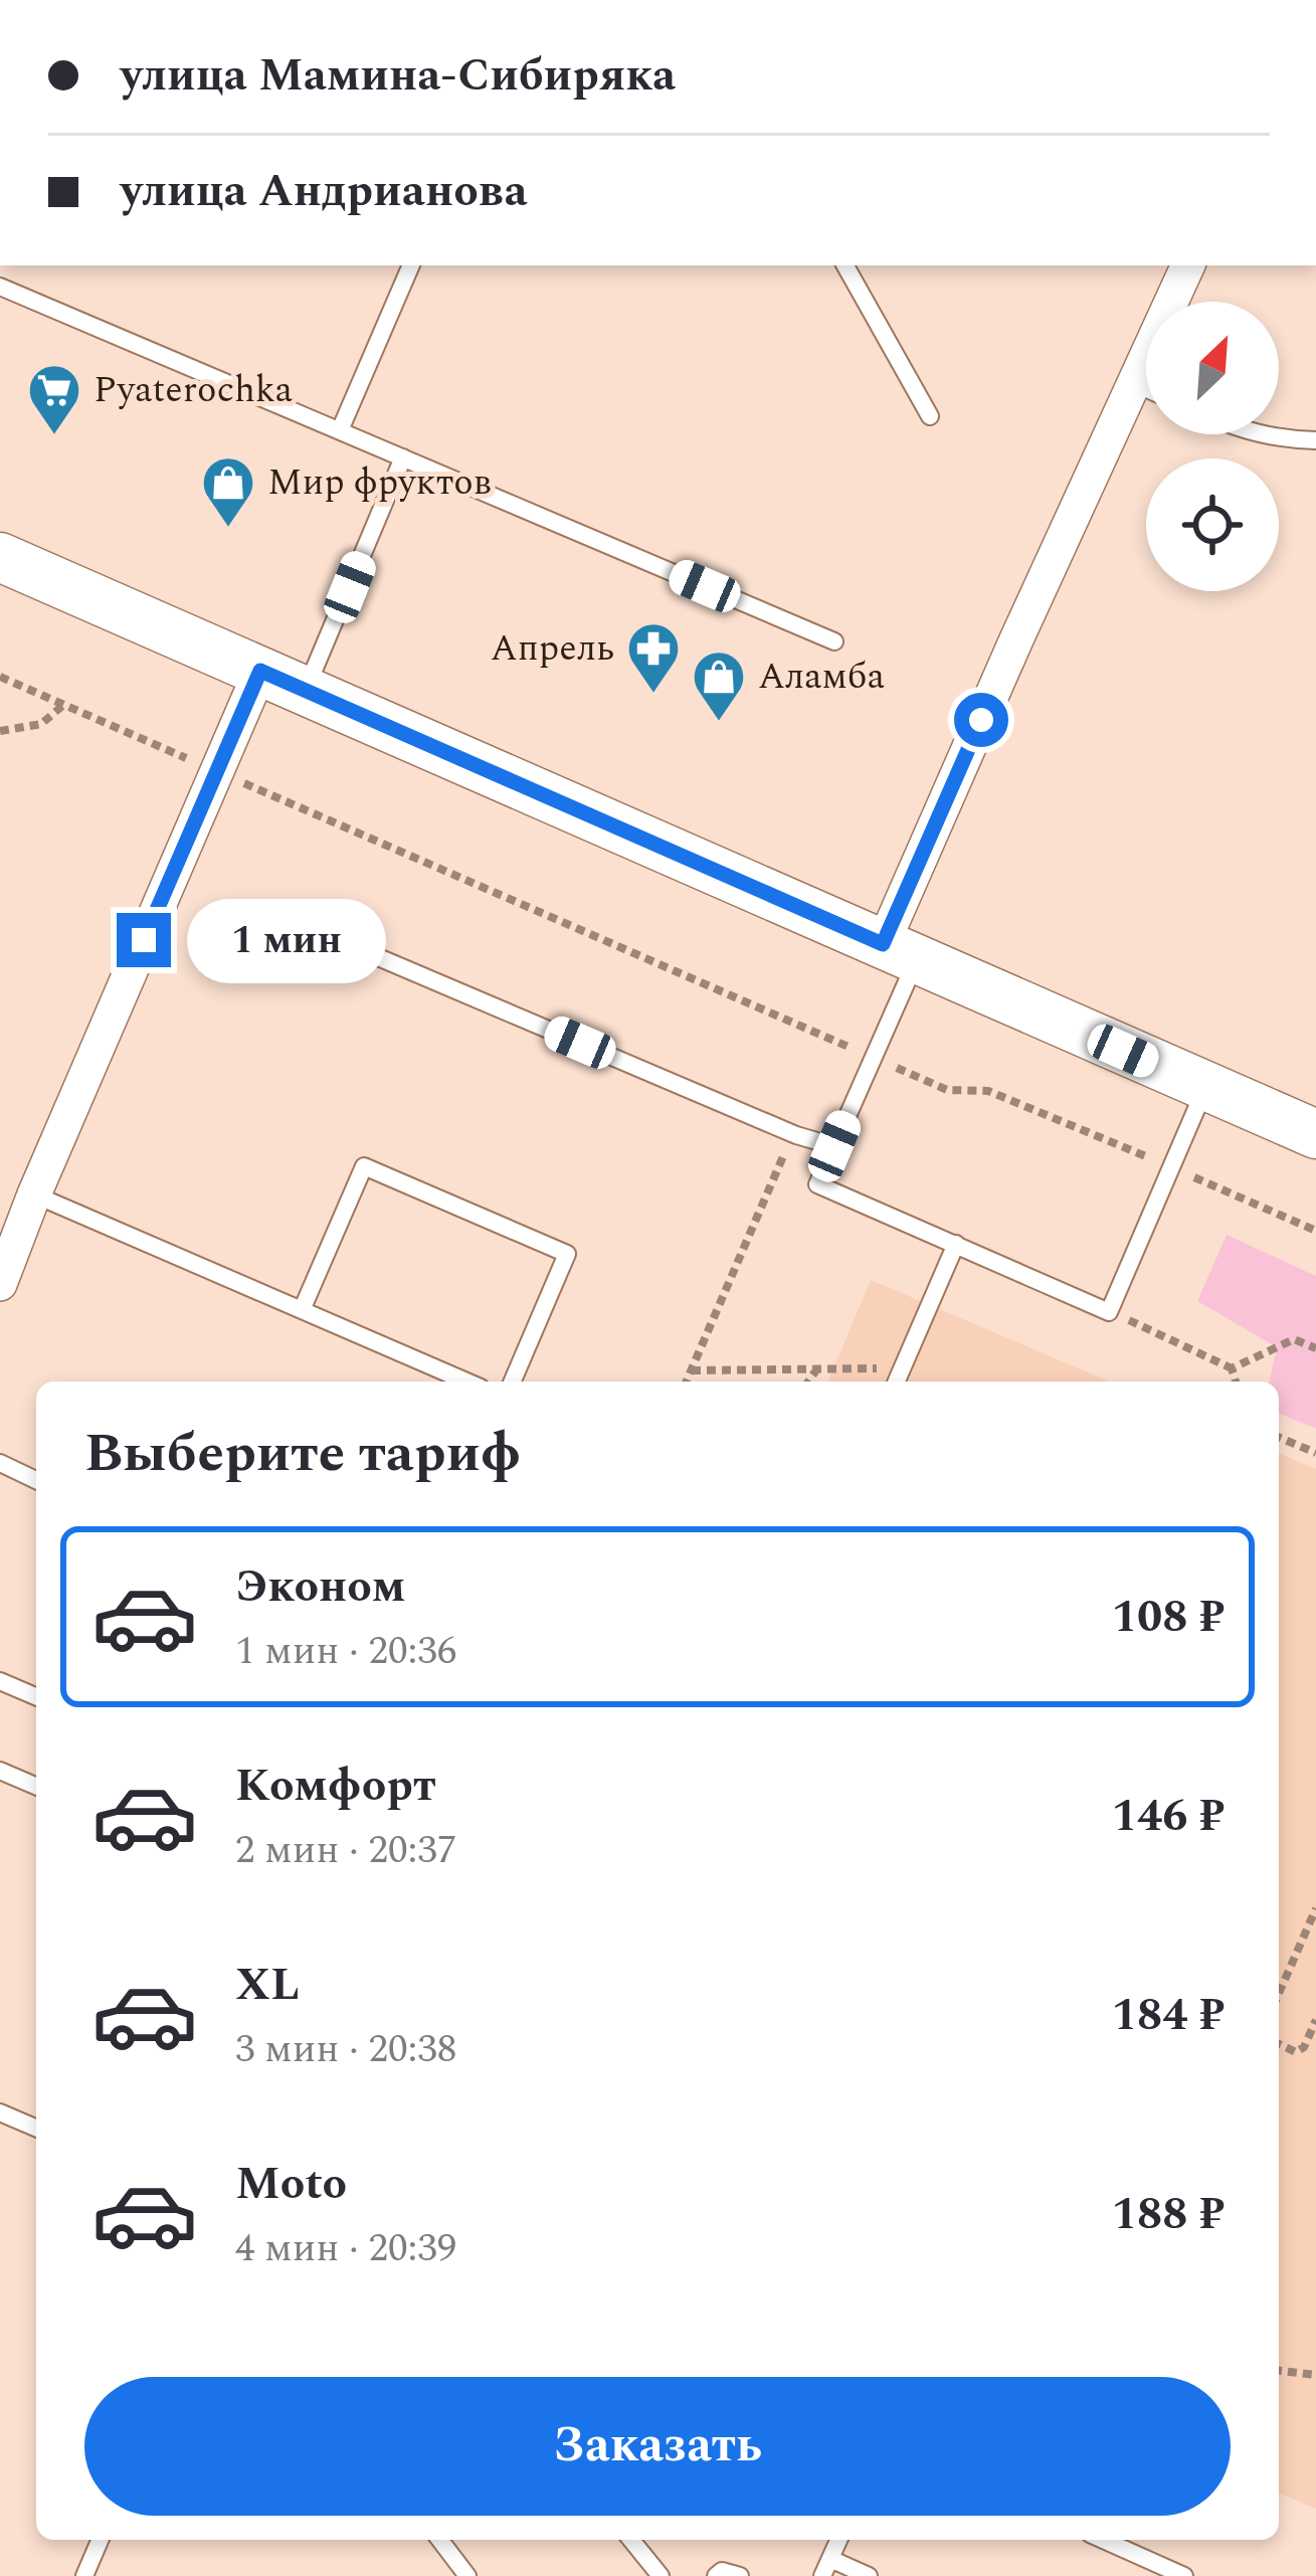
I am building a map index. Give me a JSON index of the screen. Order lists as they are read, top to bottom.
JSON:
{
  "places": {
    "supermarket": ["Pyaterochka"],
    "shop": ["Мир фруктов", "Аламба"],
    "pharmacy": ["Апрель"]
  },
  "north": "top right",
  "page": {
    "banner": ["улица Мамина-Сибиряка", "улица Андрианова"],
    "bubble": "1 мин",
    "heading": "Выберите тариф",
    "list": [
      {
        "name": "Эконом",
        "note": "1 мин · 20:36",
        "value": "108 ₽"
      },
      {
        "name": "Комфорт",
        "note": "2 мин · 20:37",
        "value": "146 ₽"
      },
      {
        "name": "XL",
        "note": "3 мин · 20:38",
        "value": "184 ₽"
      },
      {
        "name": "Moto",
        "note": "4 мин · 20:39",
        "value": "188 ₽"
      }
    ],
    "buttons": "Заказать"
  }
}
